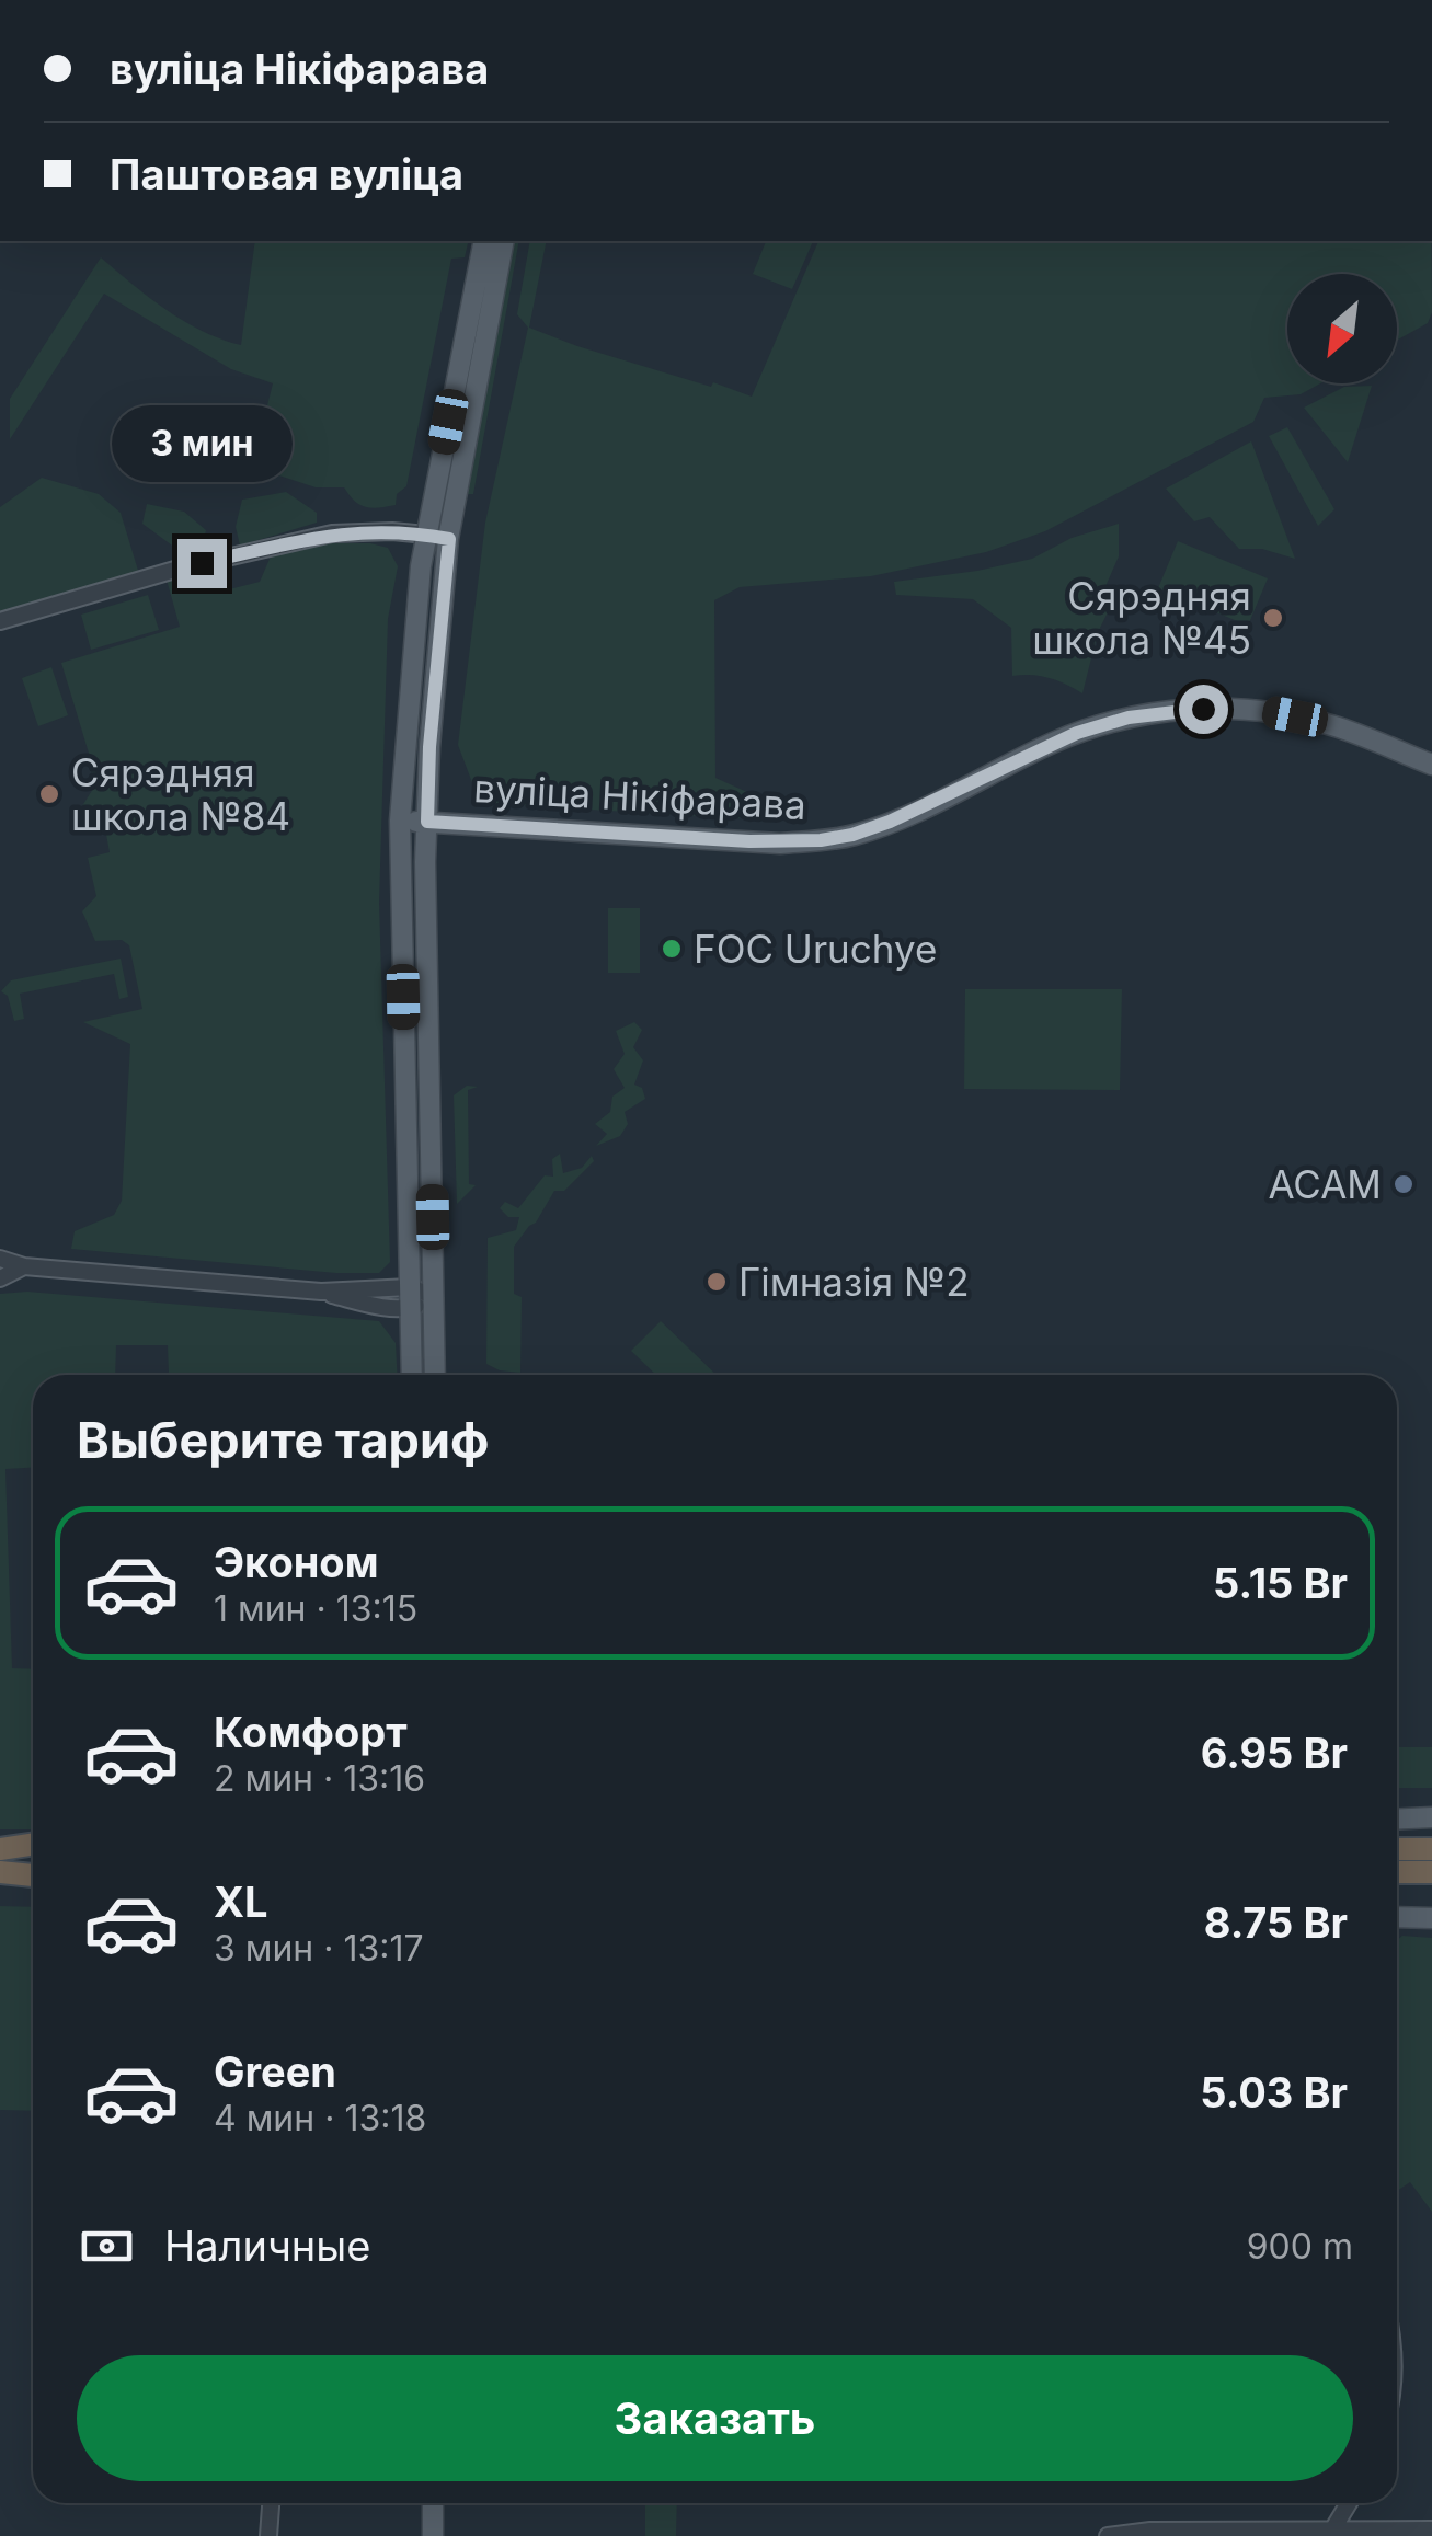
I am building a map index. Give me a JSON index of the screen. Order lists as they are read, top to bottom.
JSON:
{
  "streets": {
    "main road": ["вуліца Нікіфарава"]
  },
  "places": [
    "Сярэдняя школа №45",
    "Сярэдняя школа №84",
    "FOC Uruchye",
    "АСАМ",
    "Гімназія №2"
  ],
  "north": "bottom left",
  "page": {
    "banner": ["вуліца Нікіфарава", "Паштовая вуліца"],
    "bubble": "3 мин",
    "heading": "Выберите тариф",
    "list": [
      {
        "name": "Эконом",
        "note": "1 мин · 13:15",
        "value": "5.15 Br"
      },
      {
        "name": "Комфорт",
        "note": "2 мин · 13:16",
        "value": "6.95 Br"
      },
      {
        "name": "XL",
        "note": "3 мин · 13:17",
        "value": "8.75 Br"
      },
      {
        "name": "Green",
        "note": "4 мин · 13:18",
        "value": "5.03 Br"
      }
    ],
    "pay": ["Наличные", "900 m"],
    "buttons": "Заказать"
  }
}
